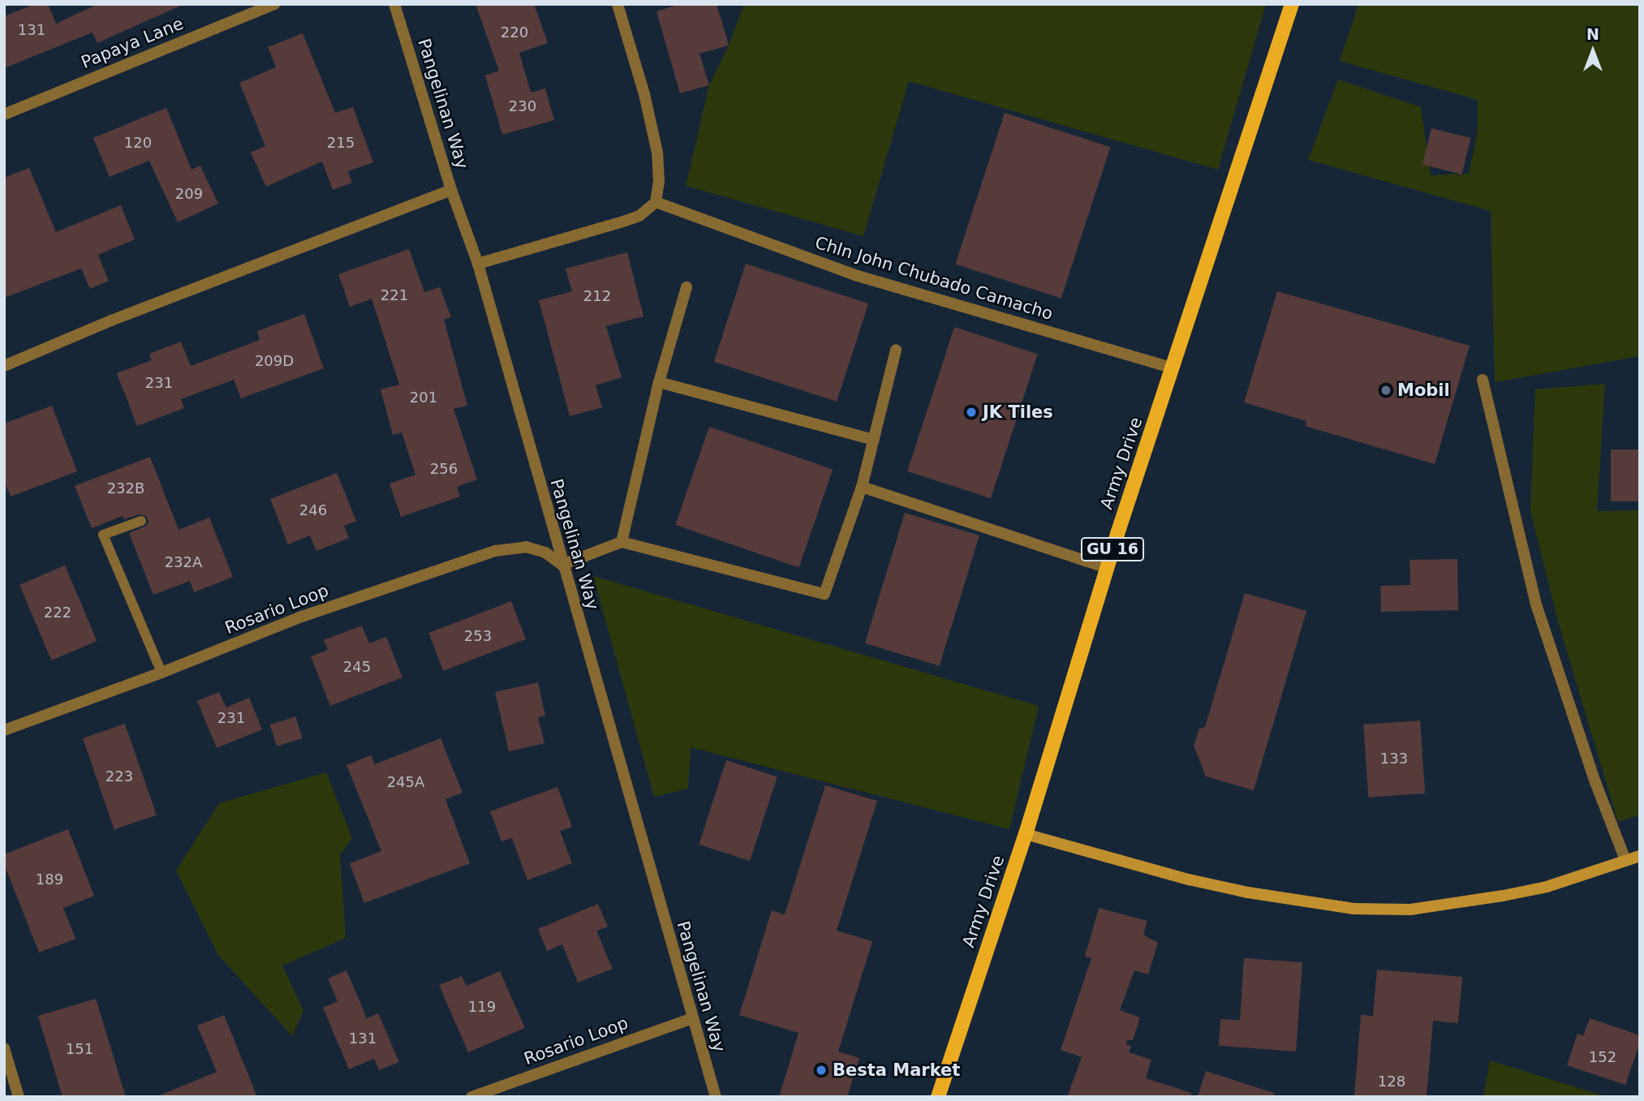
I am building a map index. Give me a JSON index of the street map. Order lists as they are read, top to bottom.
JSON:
{
  "streets": {
    "main road": ["Army Drive", "GU 16"],
    "street": [
      "Papaya Lane",
      "Pangelinan Way",
      "Chln John Chubado Camacho",
      "Rosario Loop"
    ]
  },
  "crossings": [
    ["Pangelinan Way", "Rosario Loop"],
    ["Chln John Chubado Camacho", "Army Drive"]
  ],
  "places": ["Mobil", "JK Tiles", "Besta Market"],
  "house_numbers": [
    "131",
    "220",
    "230",
    "120",
    "215",
    "209",
    "221",
    "212",
    "209D",
    "231",
    "201",
    "256",
    "232B",
    "246",
    "232A",
    "222",
    "253",
    "245",
    "231",
    "133",
    "223",
    "245A",
    "189",
    "119",
    "131",
    "151",
    "152",
    "128"
  ],
  "north": "top"
}
